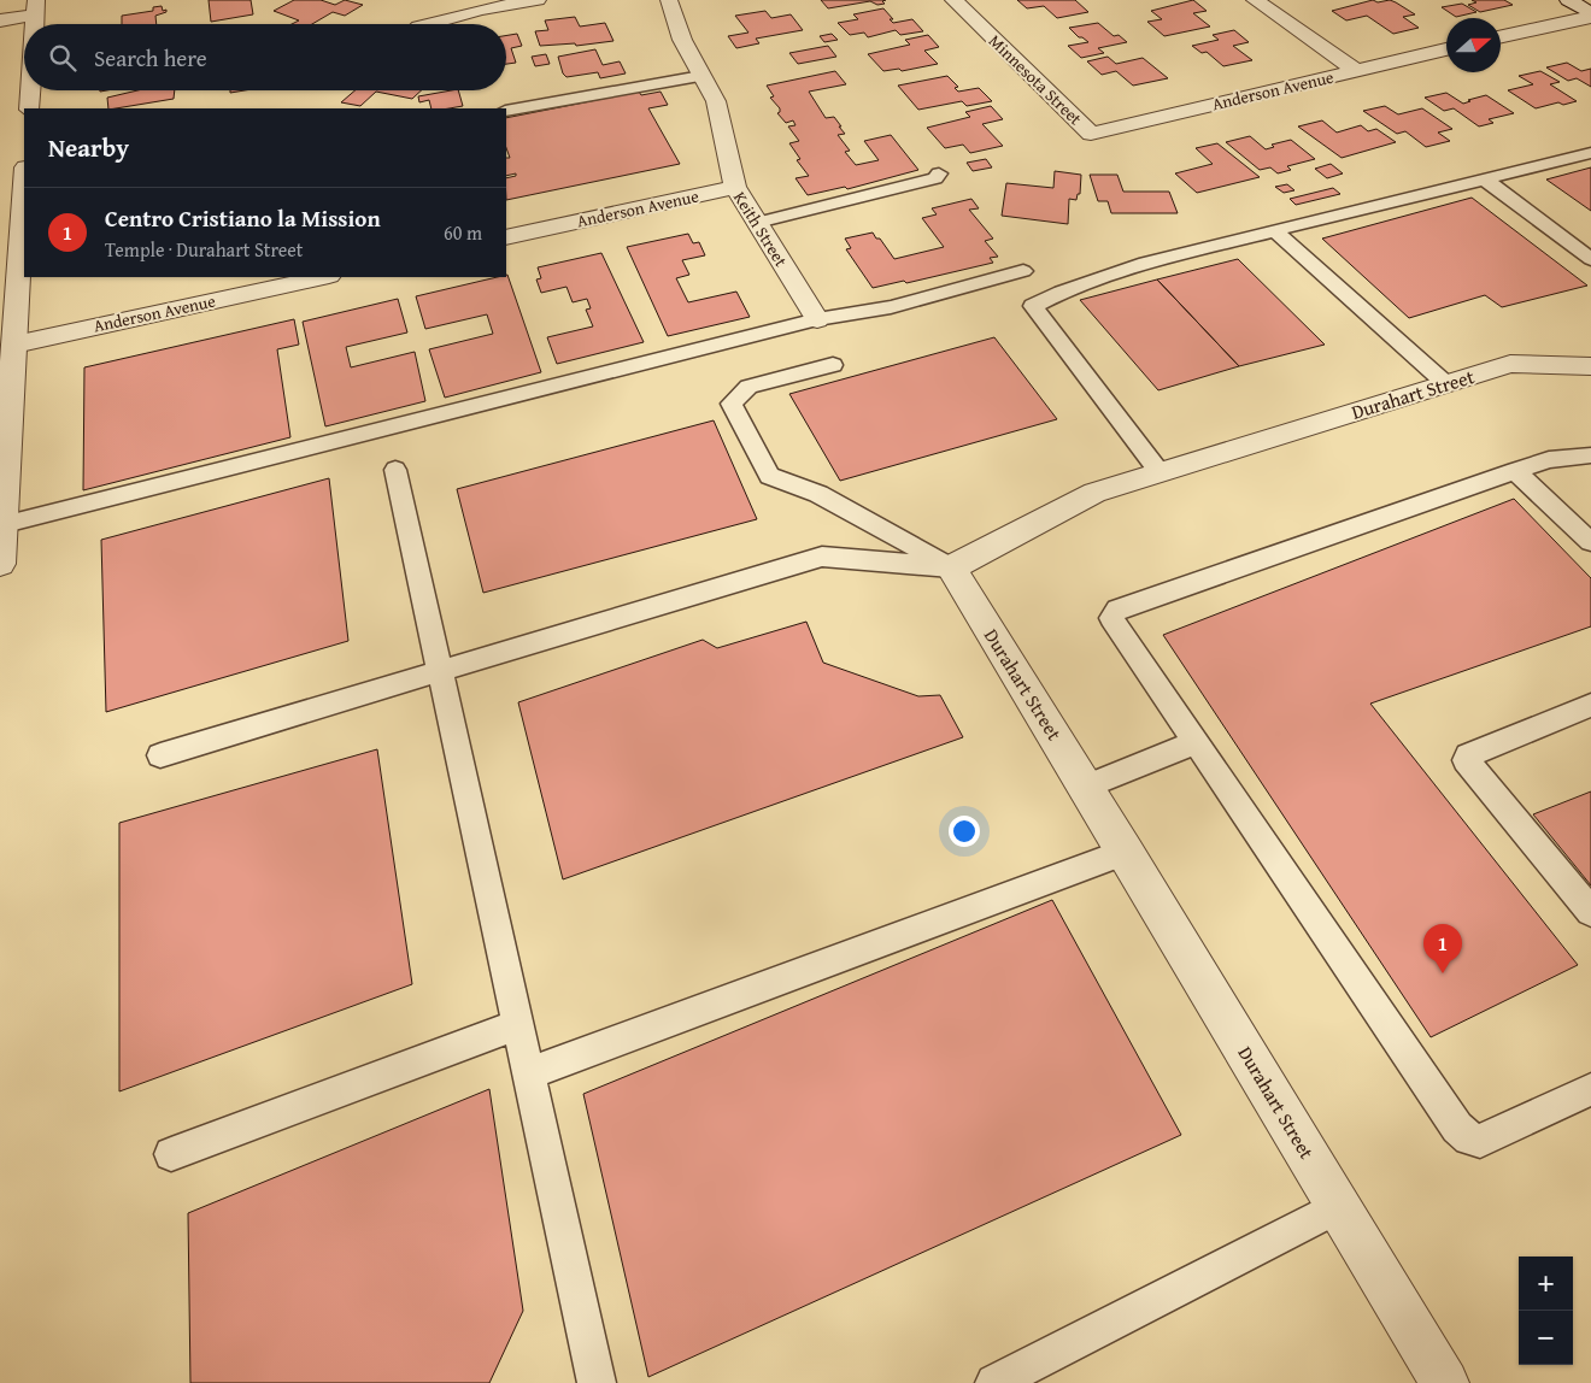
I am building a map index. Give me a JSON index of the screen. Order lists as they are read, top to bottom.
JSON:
{
  "streets": {
    "street": [
      "Minnesota Street",
      "Anderson Avenue",
      "Keith Street",
      "Durahart Street"
    ]
  },
  "crossings": [
    ["Minnesota Street", "Anderson Avenue"],
    ["Anderson Avenue", "Keith Street"]
  ],
  "north": "right",
  "page": {
    "search": "Search here",
    "heading": "Nearby",
    "list": [
      {
        "mark": "1",
        "name": "Centro Cristiano la Mission",
        "note": "Temple · Durahart Street",
        "value": "60 m"
      }
    ],
    "pins": "1",
    "map_buttons": ["+", "−"]
  }
}
